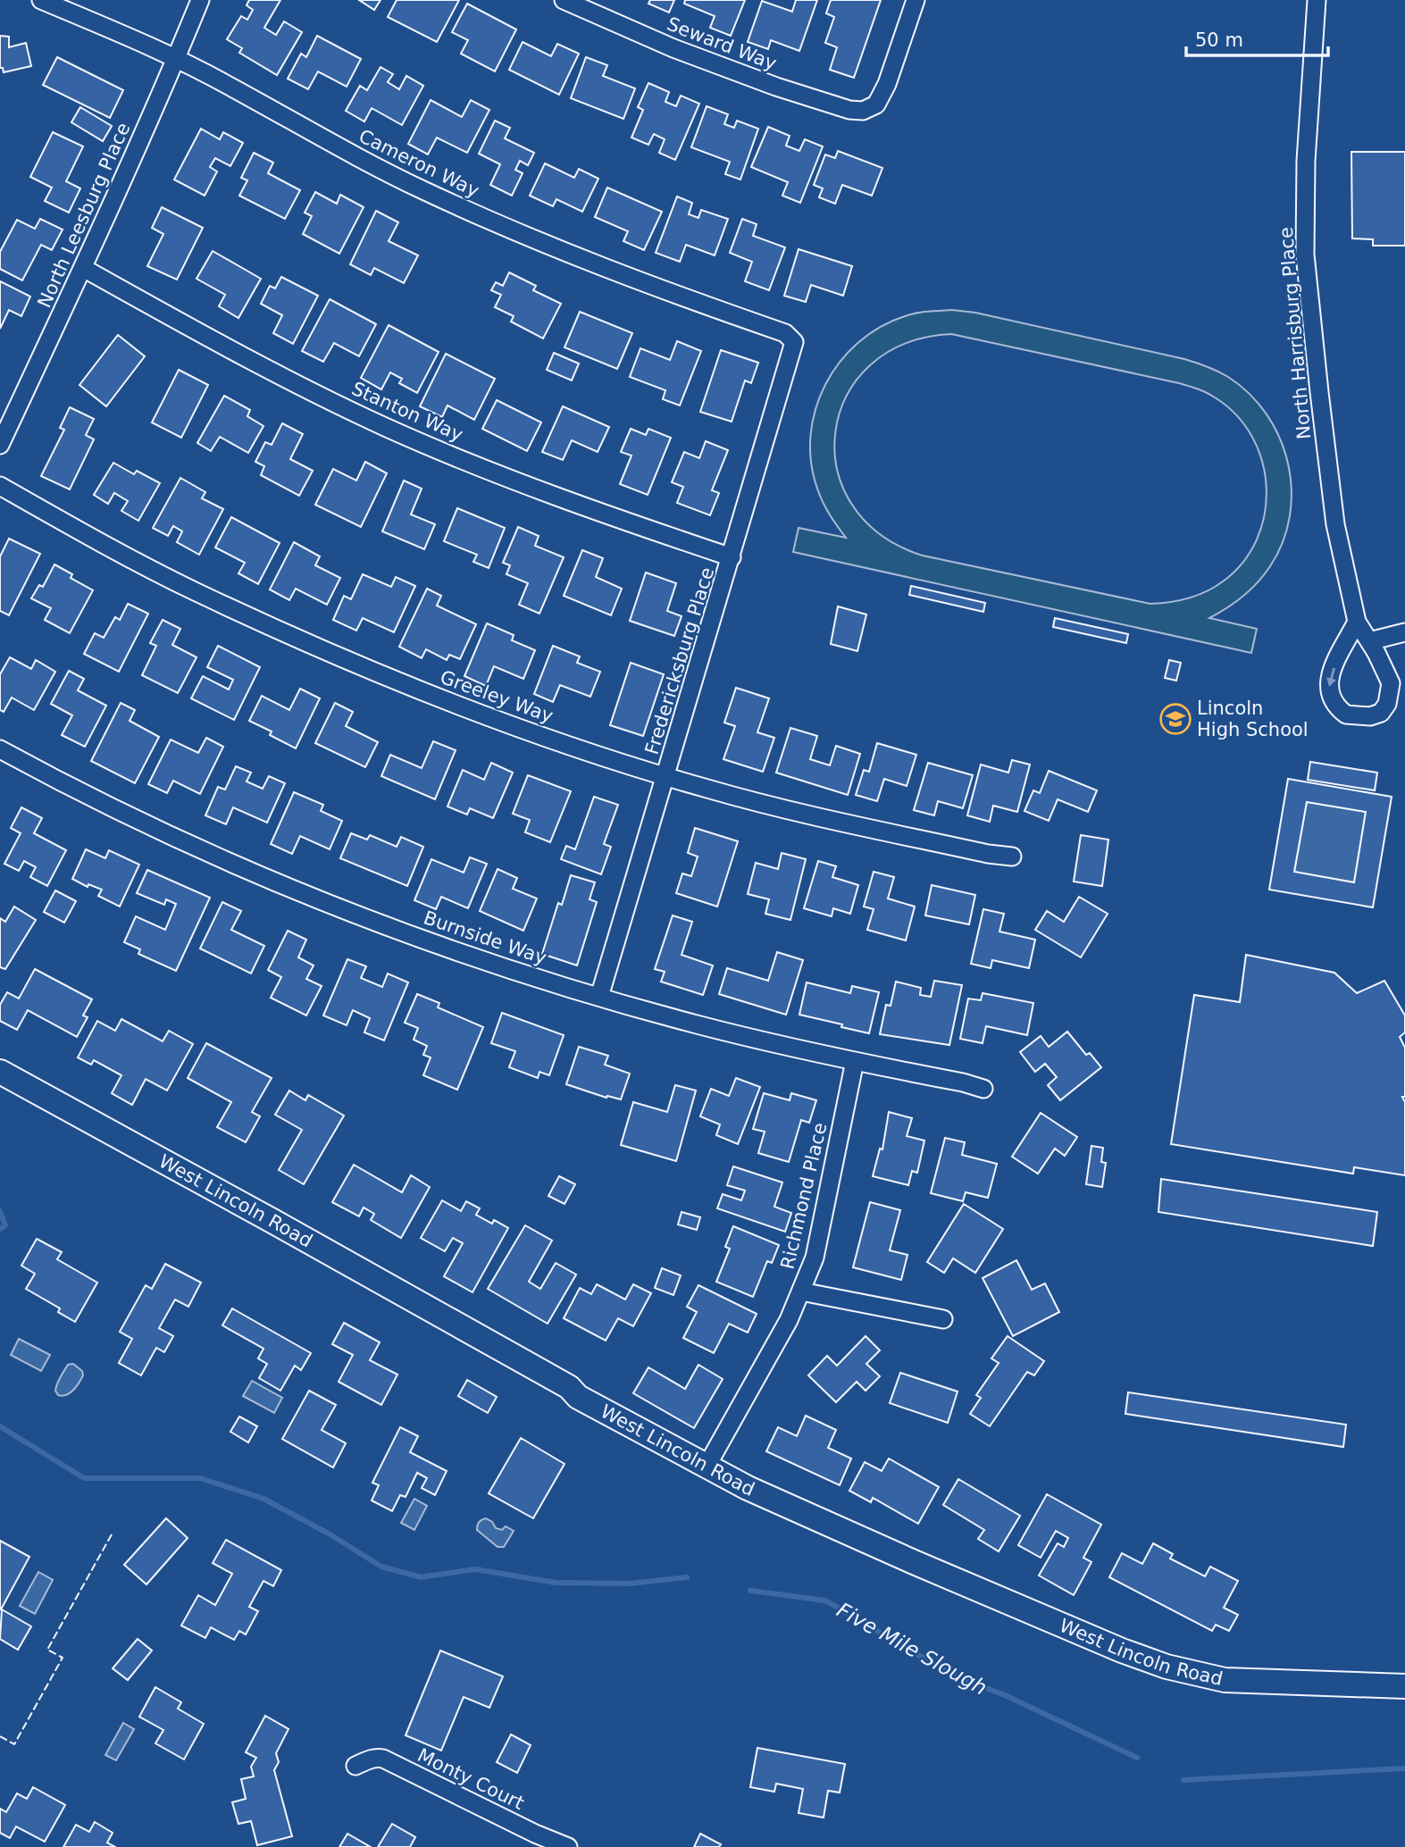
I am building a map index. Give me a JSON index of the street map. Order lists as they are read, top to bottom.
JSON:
{
  "streets": {
    "street": [
      "Seward Way",
      "Cameron Way",
      "North Leesburg Place",
      "North Harrisburg Place",
      "Stanton Way",
      "Fredericksburg Place",
      "Greeley Way",
      "Burnside Way",
      "Richmond Place",
      "West Lincoln Road",
      "Monty Court"
    ]
  },
  "crossings": [
    ["Cameron Way", "North Leesburg Place"],
    ["Cameron Way", "Fredericksburg Place"],
    ["North Leesburg Place", "Stanton Way"],
    ["Stanton Way", "Fredericksburg Place"],
    ["Fredericksburg Place", "Greeley Way"],
    ["Fredericksburg Place", "Burnside Way"],
    ["Burnside Way", "Richmond Place"],
    ["Richmond Place", "West Lincoln Road"]
  ],
  "water": ["Five Mile Slough"],
  "places": {
    "school or university": ["Lincoln High School"]
  },
  "scale_bar": "50 m"
}
